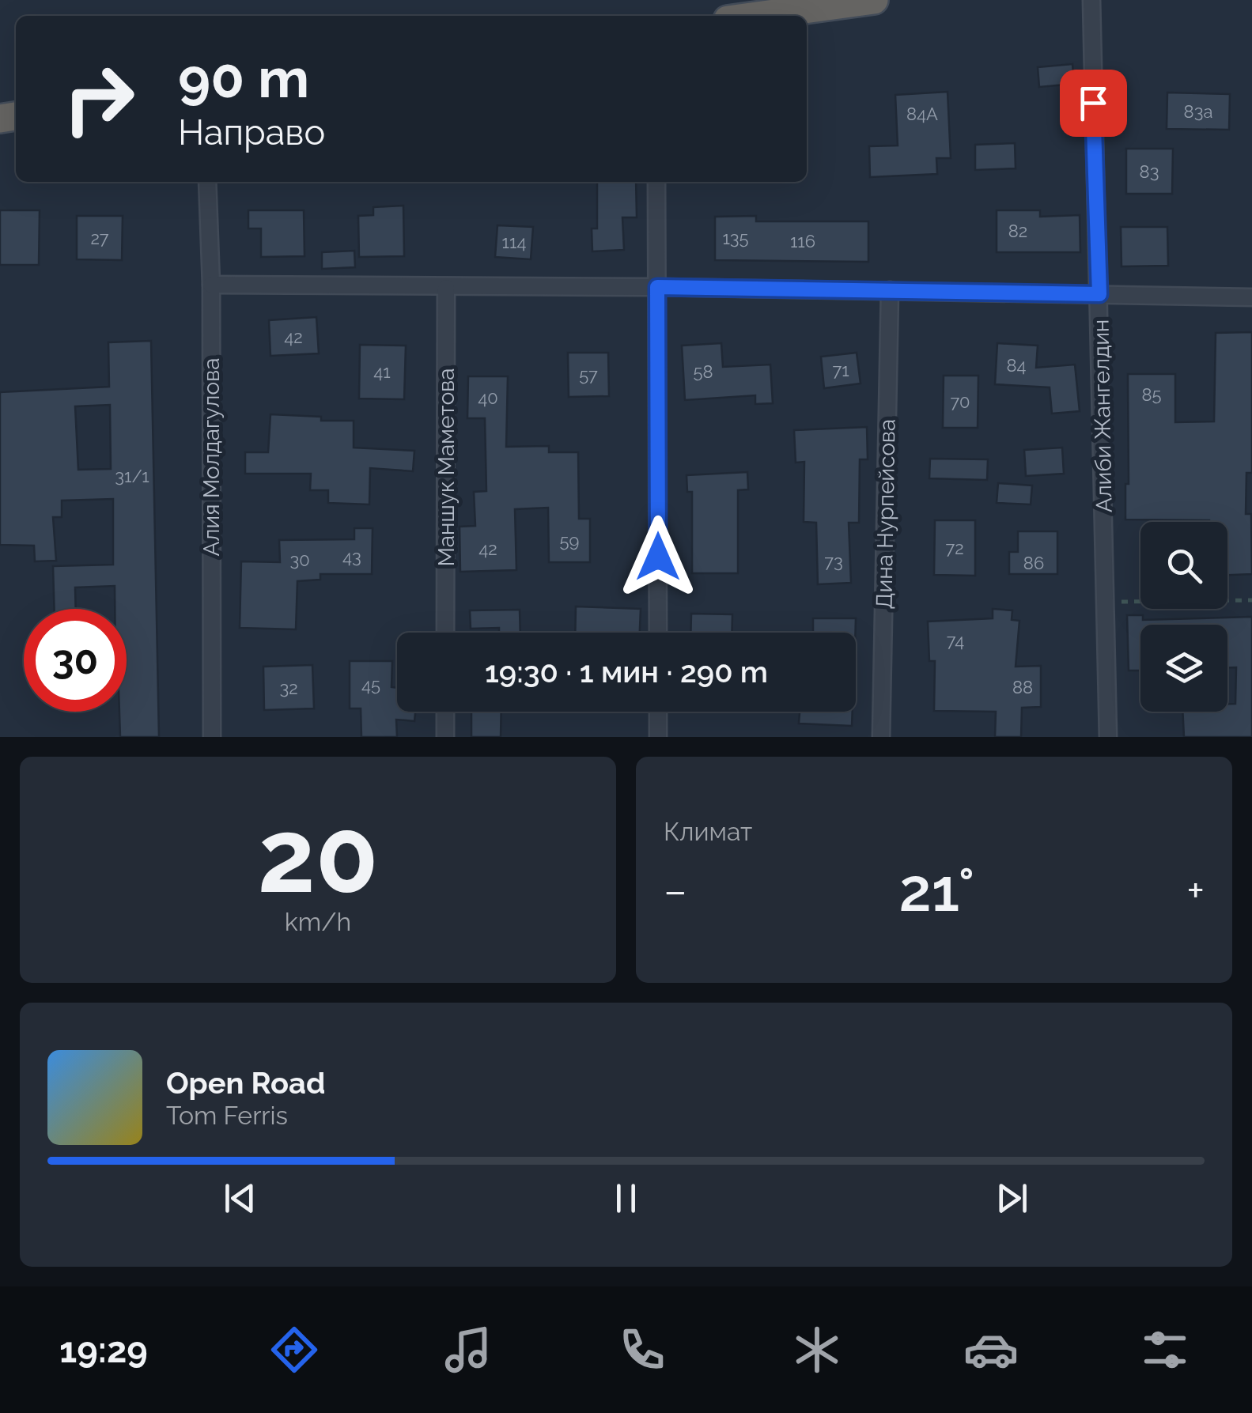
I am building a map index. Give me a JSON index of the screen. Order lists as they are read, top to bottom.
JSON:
{
  "streets": {
    "street": [
      "Алиби Жангелдин",
      "Алия Молдагулова",
      "Маншук Маметова",
      "Дина Нурпейсова"
    ]
  },
  "house_numbers": [
    "83а",
    "84А",
    "83",
    "82",
    "27",
    "135",
    "116",
    "114",
    "42",
    "84",
    "71",
    "41",
    "58",
    "57",
    "85",
    "40",
    "70",
    "31/1",
    "59",
    "72",
    "42",
    "43",
    "30",
    "73",
    "86",
    "74",
    "45",
    "88",
    "32"
  ],
  "page": {
    "turn": ["90 m", "Направо"],
    "limit": "30",
    "trip": "19:30 · 1 мин · 290 m",
    "tile": [
      ["20", "km/h"],
      "Климат"
    ],
    "heat": ["−", "21°", "+"],
    "song": ["Open Road", "Tom Ferris"],
    "tabs": "19:29"
  }
}
